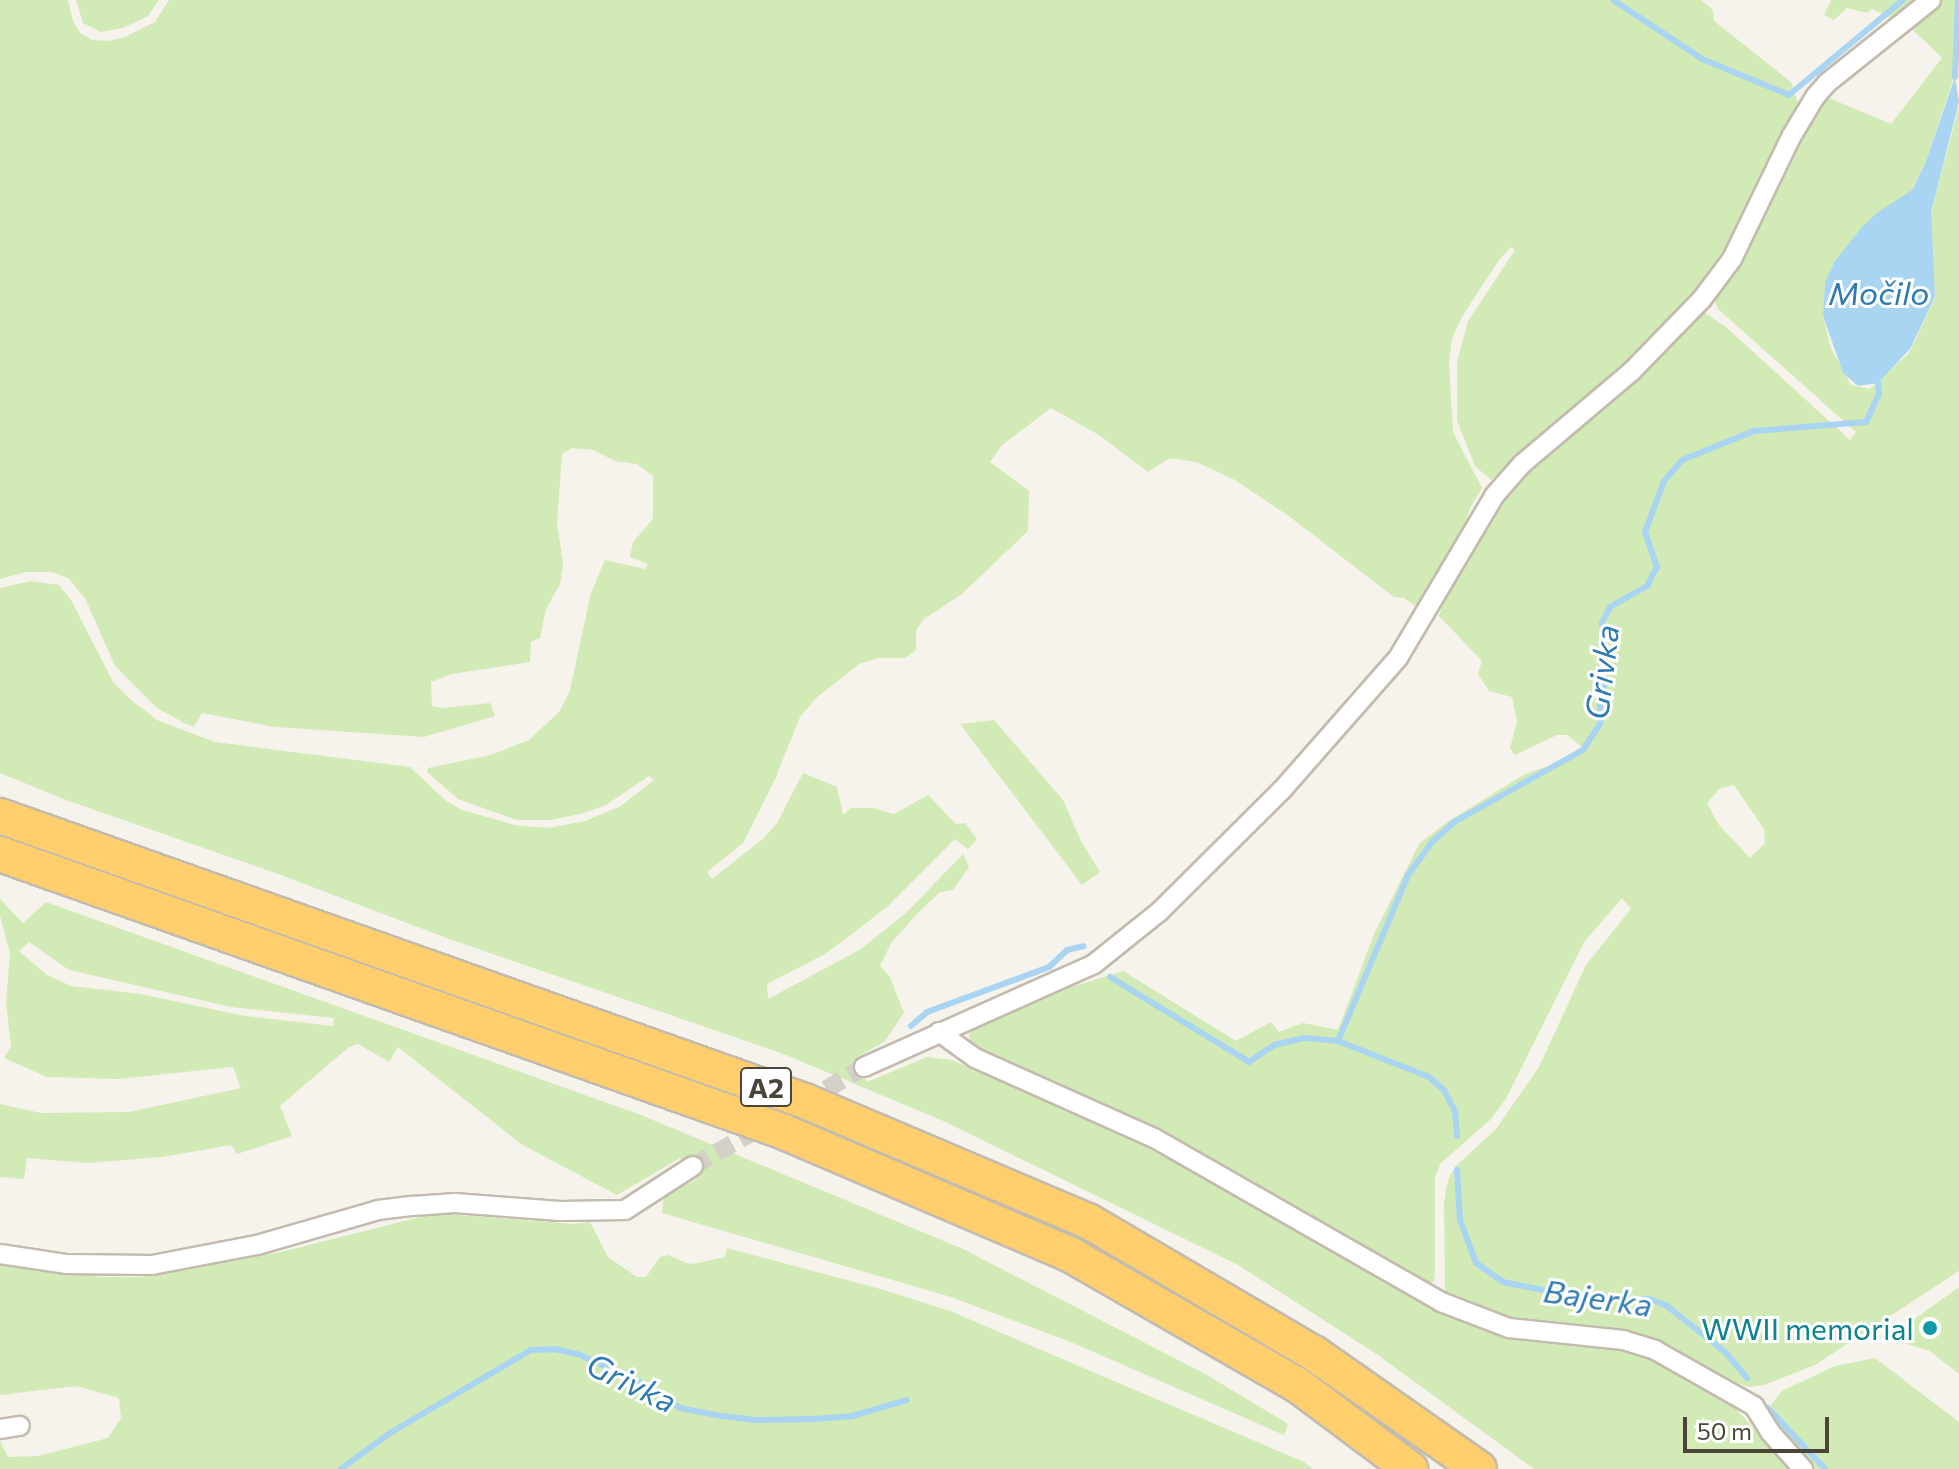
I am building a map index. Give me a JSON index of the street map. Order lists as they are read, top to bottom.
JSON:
{
  "streets": {
    "highway": ["A2"]
  },
  "water": ["Močilo", "Grivka", "Bajerka"],
  "places": ["WWII memorial"],
  "scale_bar": "50 m"
}
